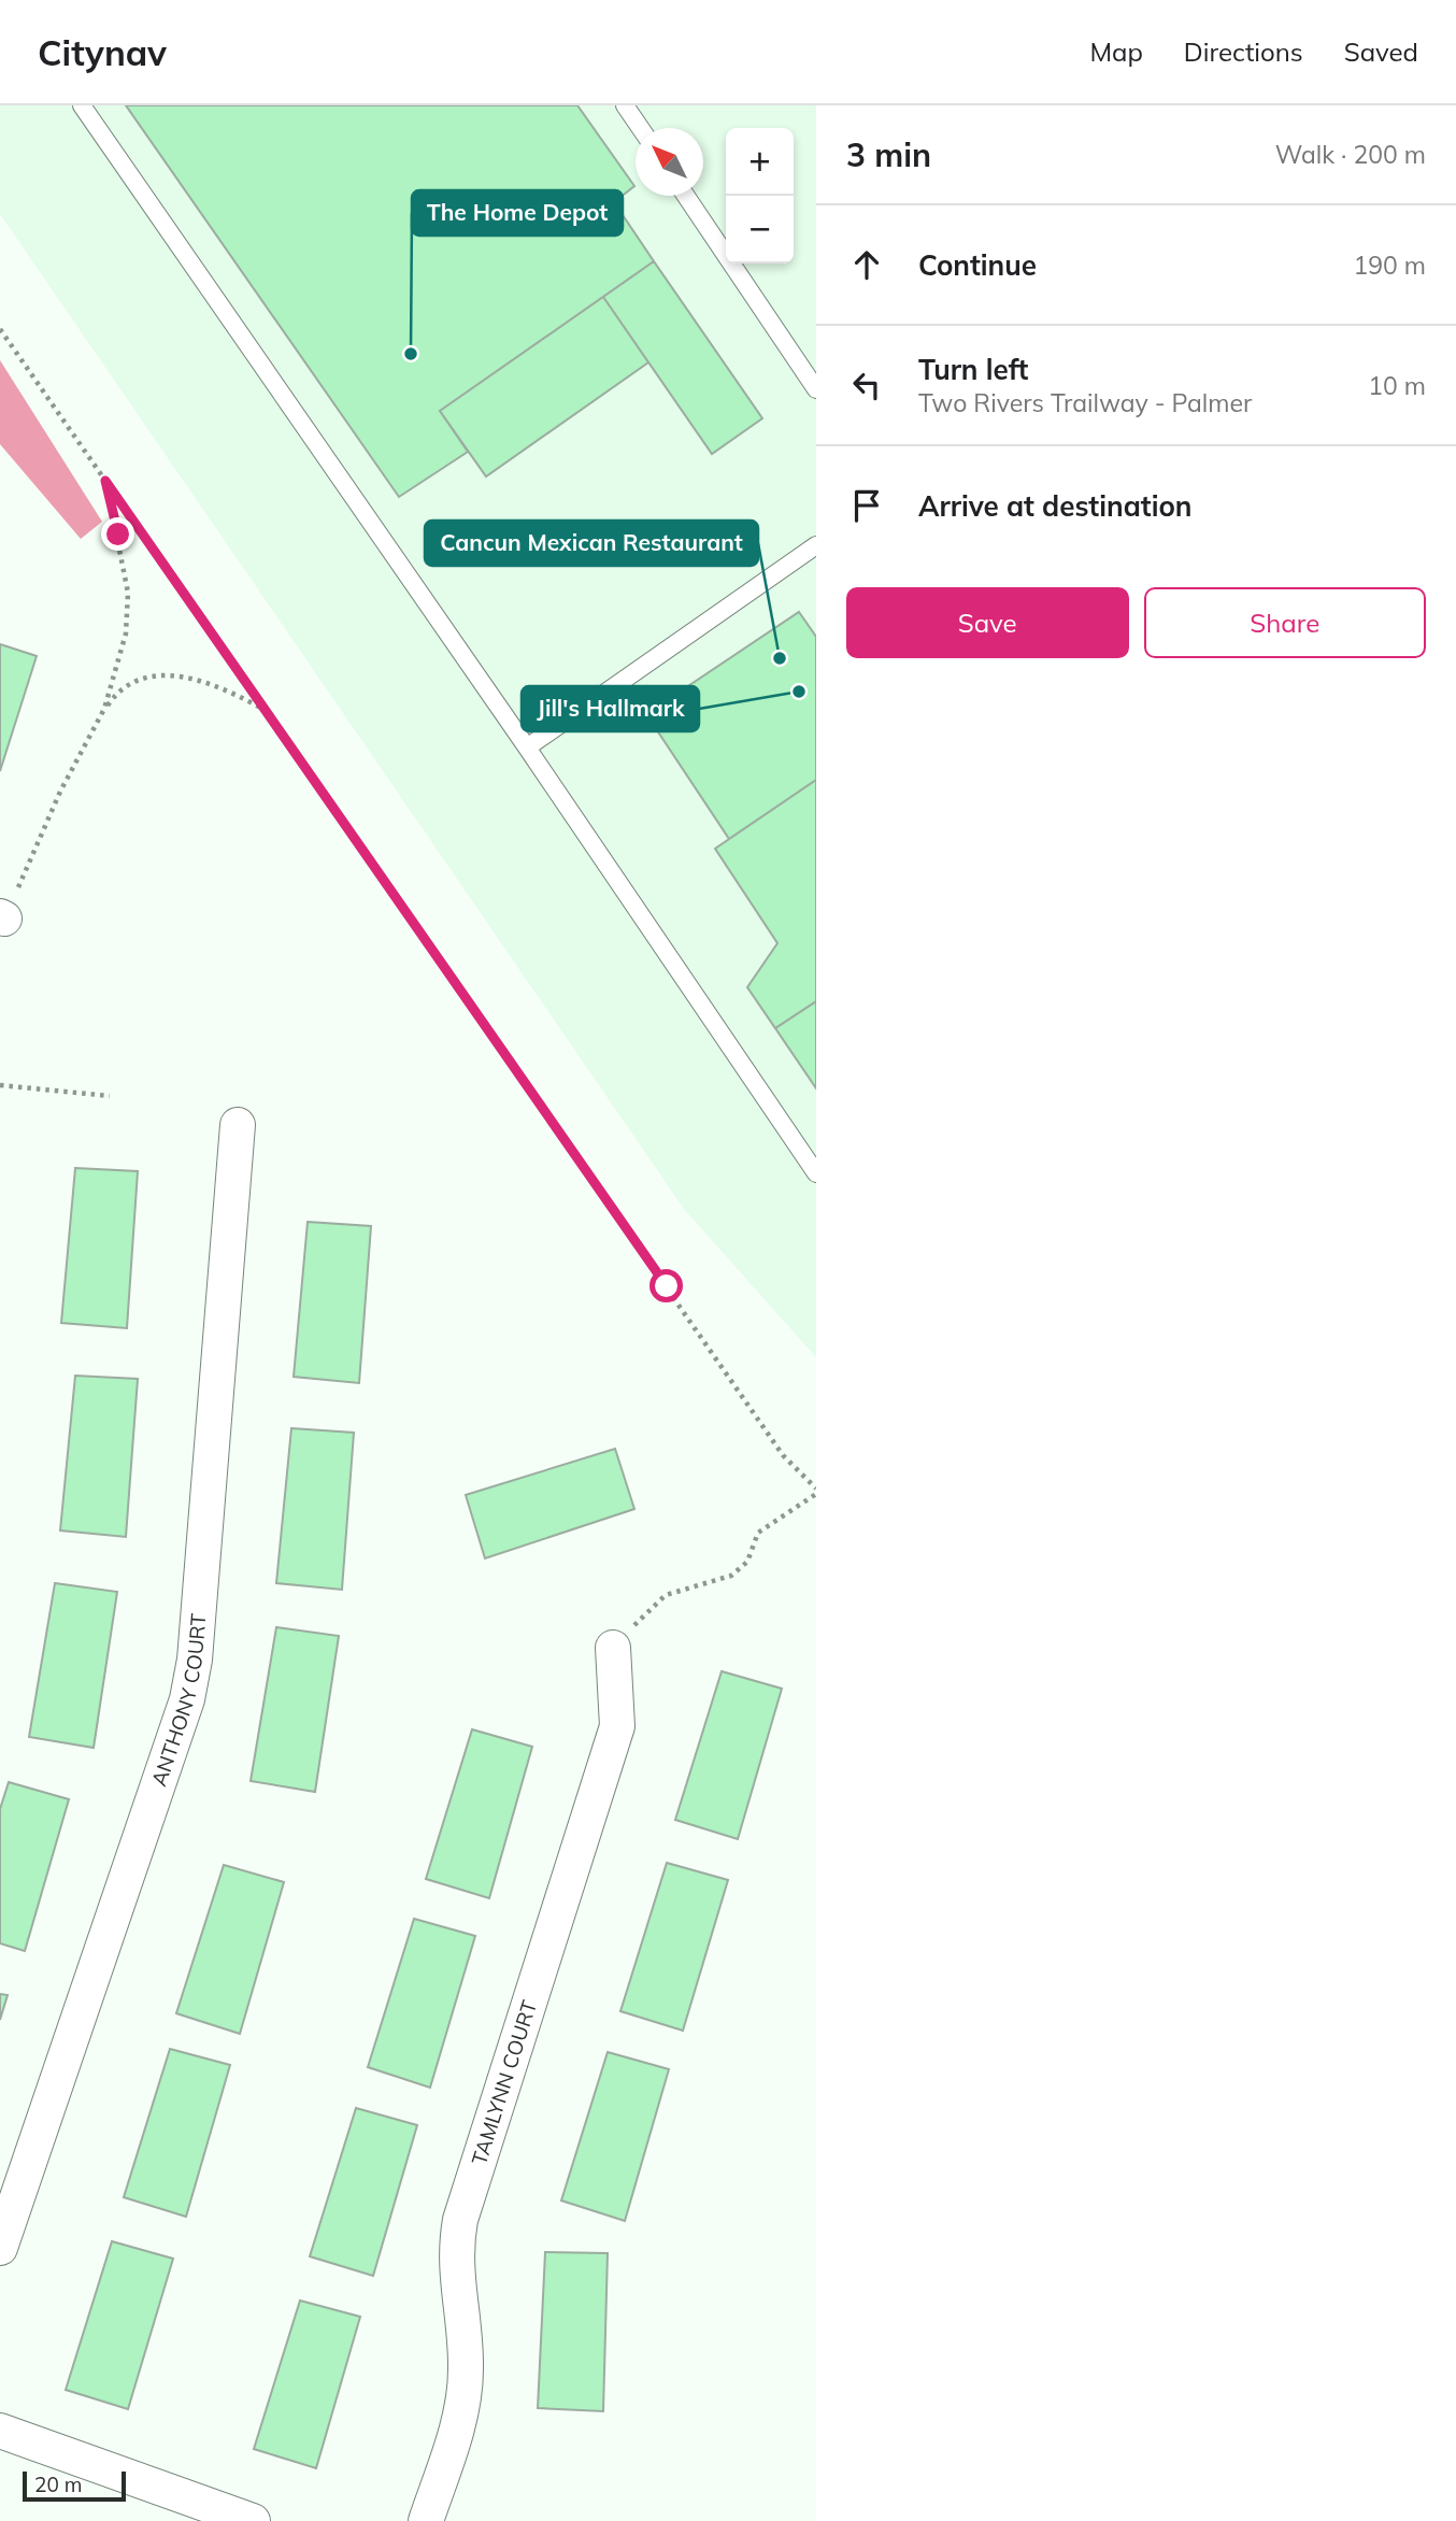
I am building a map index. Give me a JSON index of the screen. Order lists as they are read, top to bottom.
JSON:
{
  "streets": {
    "street": ["ANTHONY COURT", "TAMLYNN COURT"]
  },
  "places": ["The Home Depot", "Cancun Mexican Restaurant", "Jill's Hallmark"],
  "scale_bar": "20 m",
  "north": "top left",
  "page": {
    "header": "Citynav",
    "nav": ["Map", "Directions", "Saved"],
    "heading": ["3 min", "Walk · 200 m"],
    "map_buttons": ["+", "−"],
    "list": [
      ["Continue", "190 m"],
      ["Turn left", "Two Rivers Trailway - Palmer", "10 m"],
      "Arrive at destination"
    ],
    "buttons": ["Save", "Share"],
    "scale": "20 m"
  }
}
